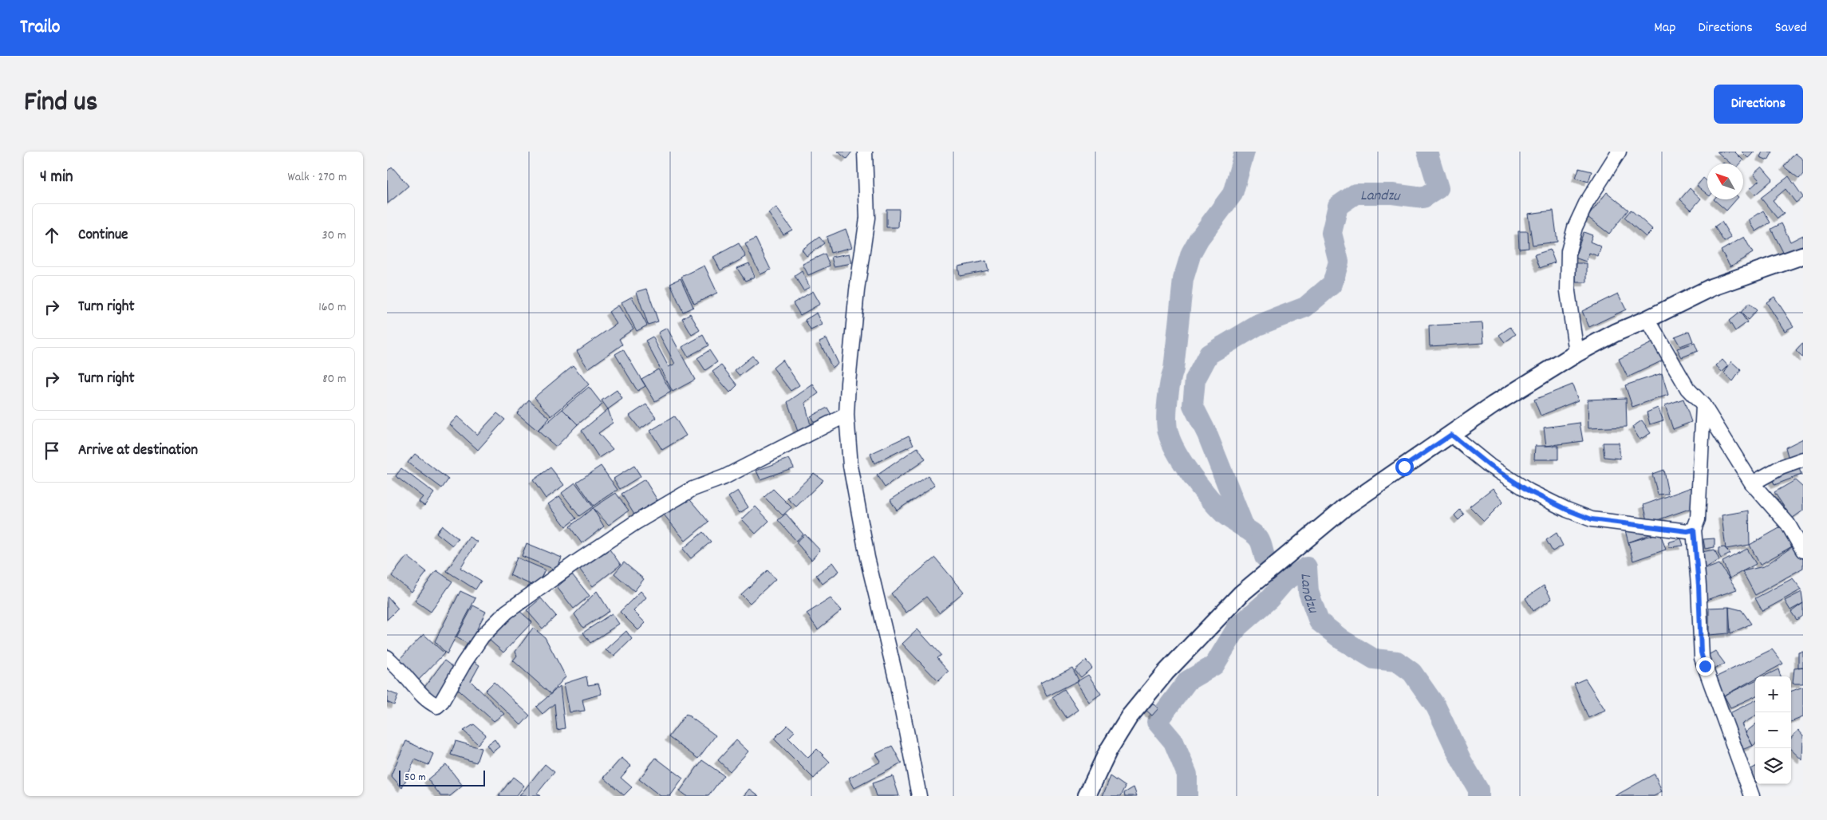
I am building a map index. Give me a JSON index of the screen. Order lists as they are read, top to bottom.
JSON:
{
  "water": ["Landzu"],
  "scale_bar": "50 m",
  "north": "top left",
  "page": {
    "header": "Trailo",
    "nav": ["Map", "Directions", "Saved"],
    "title": "Find us",
    "buttons": "Directions",
    "heading": ["4 min", "Walk · 270 m"],
    "list": [
      ["Continue", "30 m"],
      ["Turn right", "160 m"],
      ["Turn right", "80 m"],
      "Arrive at destination"
    ],
    "map_buttons": ["+", "−"],
    "scale": "50 m"
  }
}
